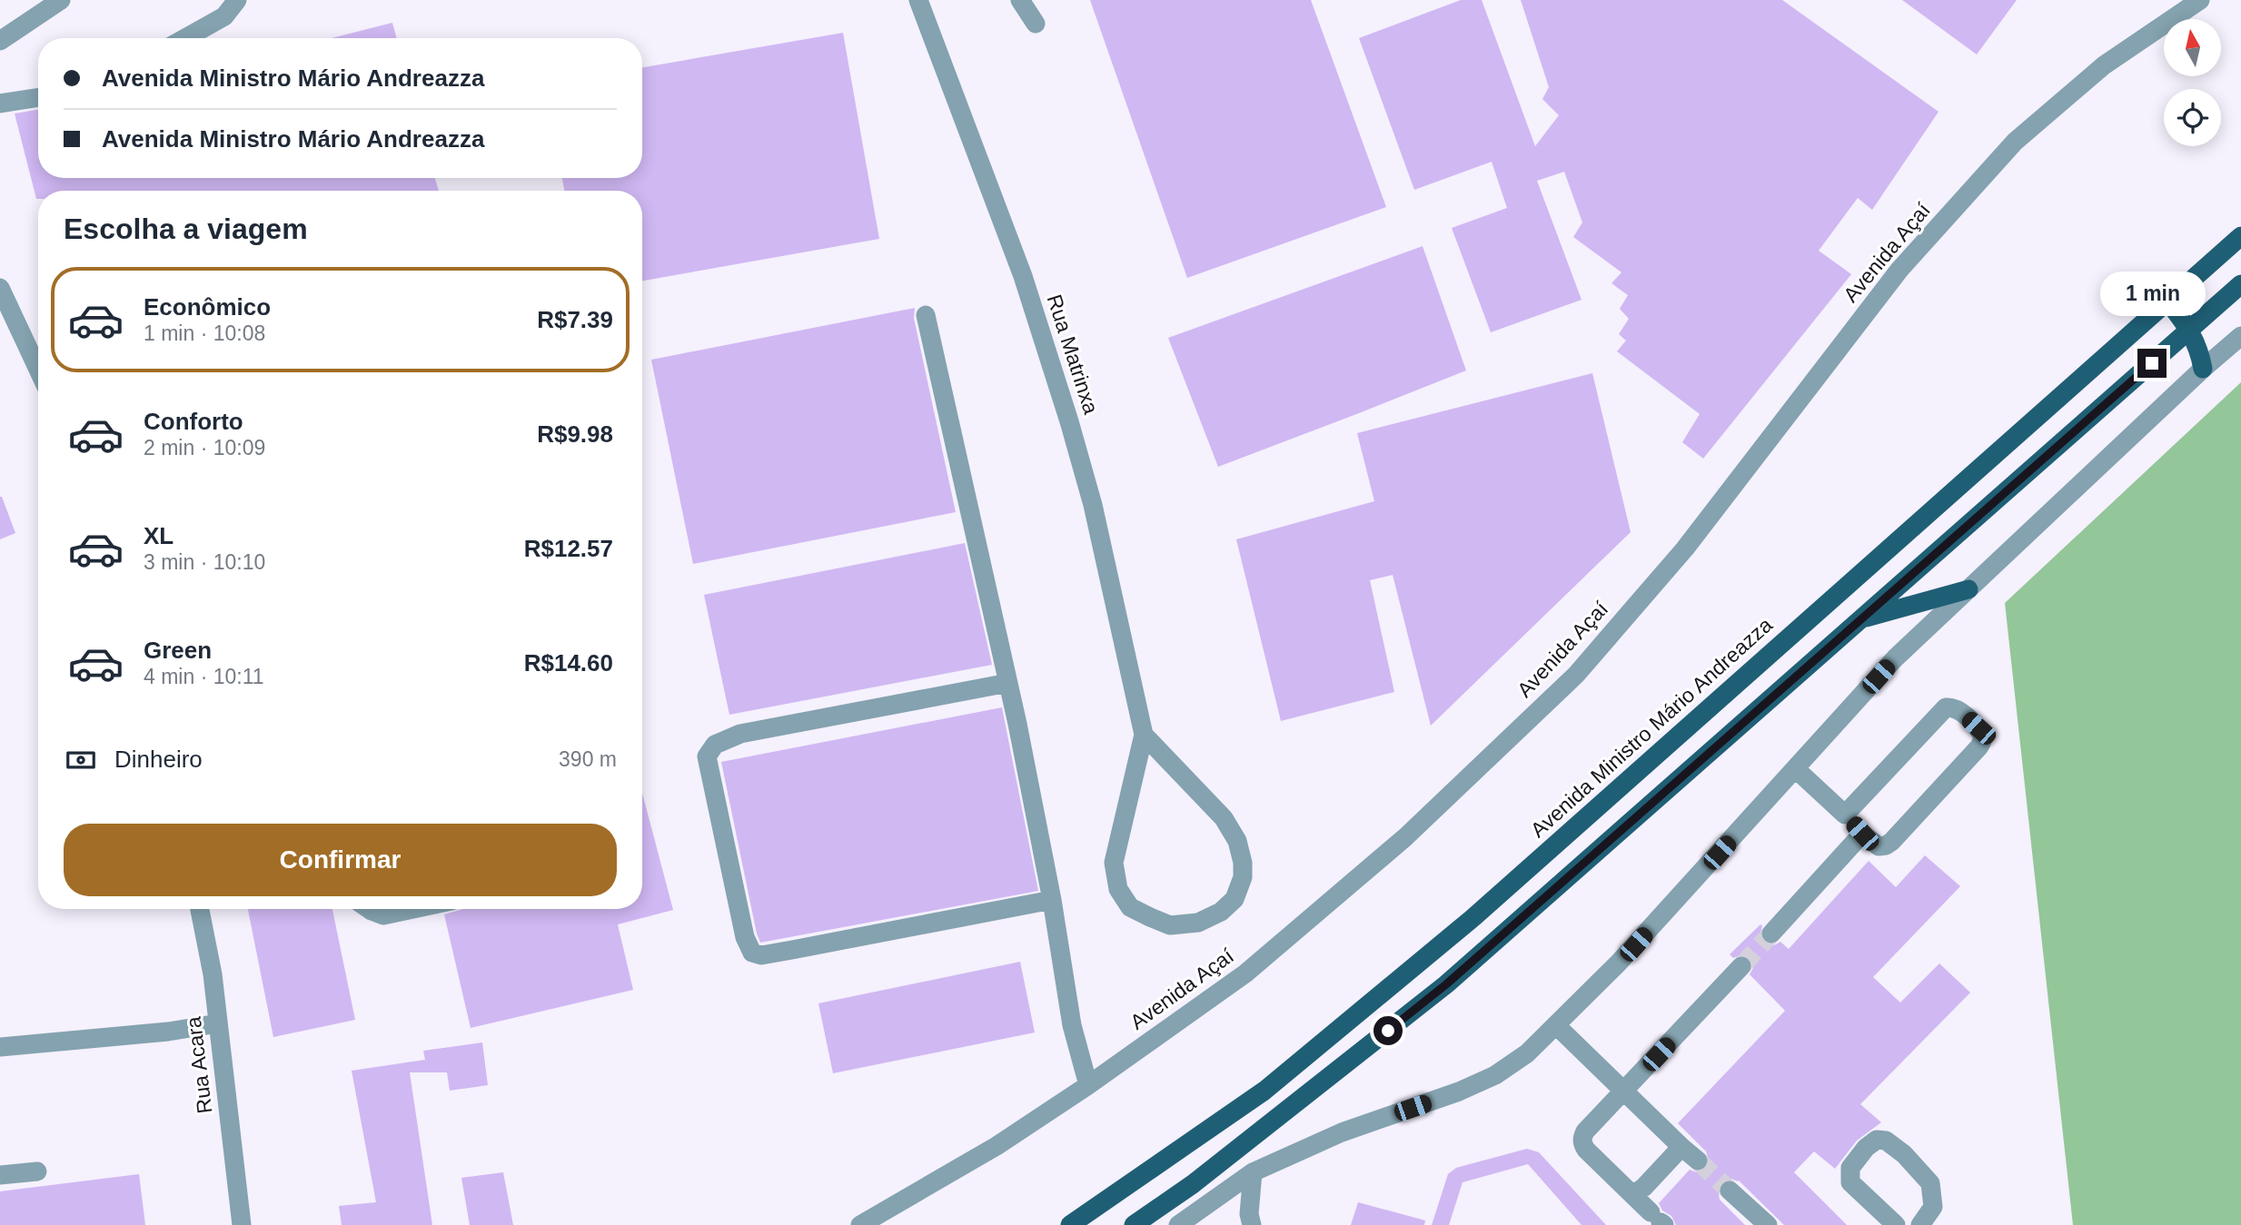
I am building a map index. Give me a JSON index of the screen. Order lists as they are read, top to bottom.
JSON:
{
  "streets": {
    "main road": ["Avenida Ministro Mário Andreazza"],
    "street": ["Avenida Açaí", "Rua Matrinxa", "Rua Acara"]
  },
  "north": "top",
  "page": {
    "banner": ["Avenida Ministro Mário Andreazza", "Avenida Ministro Mário Andreazza"],
    "heading": "Escolha a viagem",
    "list": [
      {
        "name": "Econômico",
        "note": "1 min · 10:08",
        "value": "R$7.39"
      },
      {
        "name": "Conforto",
        "note": "2 min · 10:09",
        "value": "R$9.98"
      },
      {
        "name": "XL",
        "note": "3 min · 10:10",
        "value": "R$12.57"
      },
      {
        "name": "Green",
        "note": "4 min · 10:11",
        "value": "R$14.60"
      }
    ],
    "bubble": "1 min",
    "pay": ["Dinheiro", "390 m"],
    "buttons": "Confirmar"
  }
}
